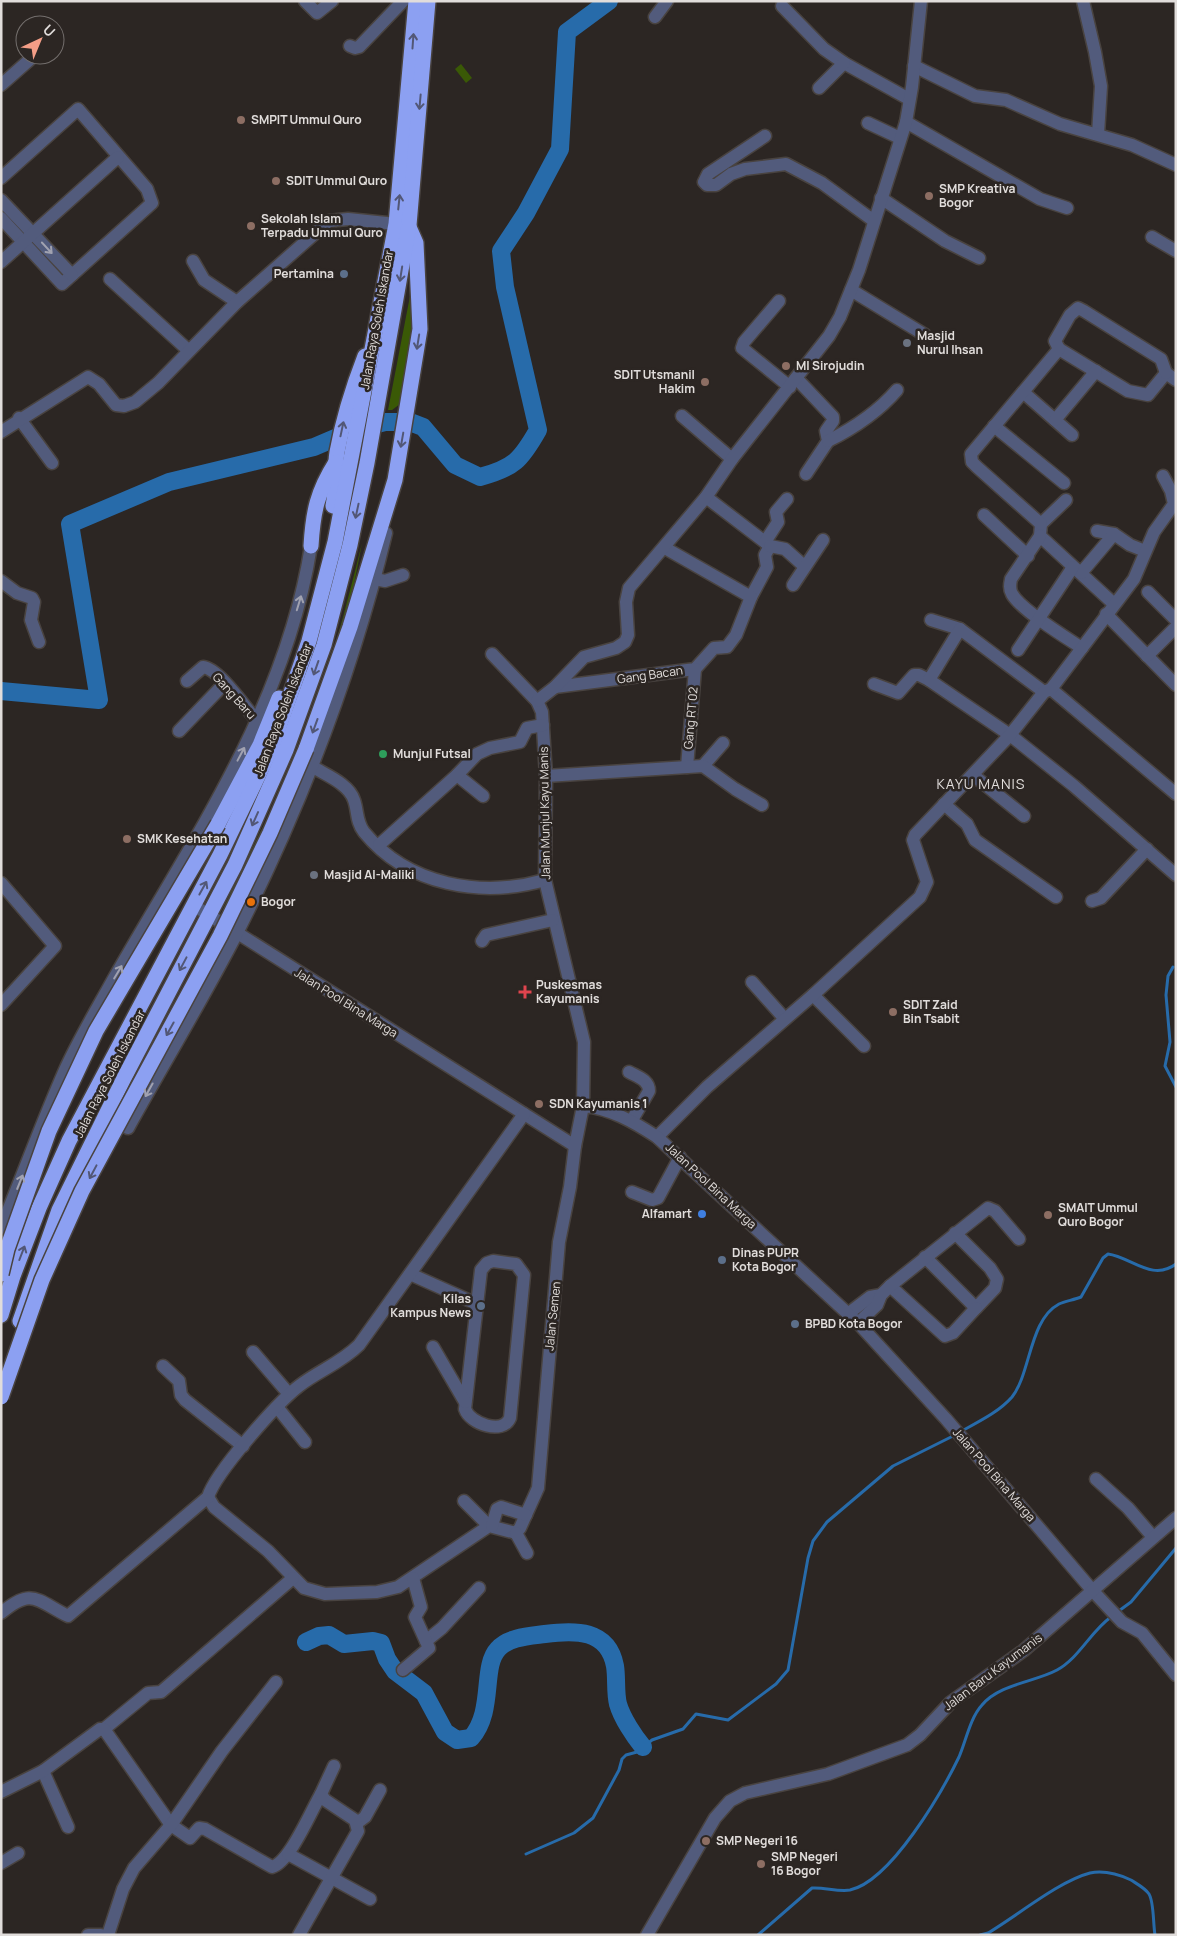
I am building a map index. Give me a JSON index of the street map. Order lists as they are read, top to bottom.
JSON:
{
  "streets": {
    "highway": ["Jalan Raya Soleh Iskandar"],
    "street": [
      "Gang Bacan",
      "Gang Baru",
      "Gang RT 02",
      "Jalan Munjul Kayu Manis",
      "Jalan Pool Bina Marga",
      "Jalan Semen",
      "Jalan Baru Kayumanis"
    ]
  },
  "crossings": [
    ["Jalan Raya Soleh Iskandar", "Jalan Pool Bina Marga"],
    ["Gang Bacan", "Gang RT 02"],
    ["Jalan Munjul Kayu Manis", "Jalan Pool Bina Marga"],
    ["Jalan Pool Bina Marga", "Jalan Semen"],
    ["Jalan Pool Bina Marga", "Jalan Baru Kayumanis"]
  ],
  "districts": ["KAYU MANIS"],
  "places": {
    "other": [
      "SMPIT Ummul Quro",
      "SDIT Ummul Quro",
      "SMP Kreativa Bogor",
      "Sekolah Islam Terpadu Ummul Quro",
      "Pertamina",
      "Masjid Nurul Ihsan",
      "MI Sirojudin",
      "SDIT Utsmanil Hakim",
      "Munjul Futsal",
      "SMK Kesehatan",
      "Masjid Al-Maliki",
      "Bogor",
      "SDIT Zaid Bin Tsabit",
      "SDN Kayumanis 1",
      "Alfamart",
      "SMAIT Ummul Quro Bogor",
      "Dinas PUPR Kota Bogor",
      "Kilas Kampus News",
      "BPBD Kota Bogor",
      "SMP Negeri 16",
      "SMP Negeri 16 Bogor"
    ],
    "health": ["Puskesmas Kayumanis"]
  },
  "north": "top right"
}
